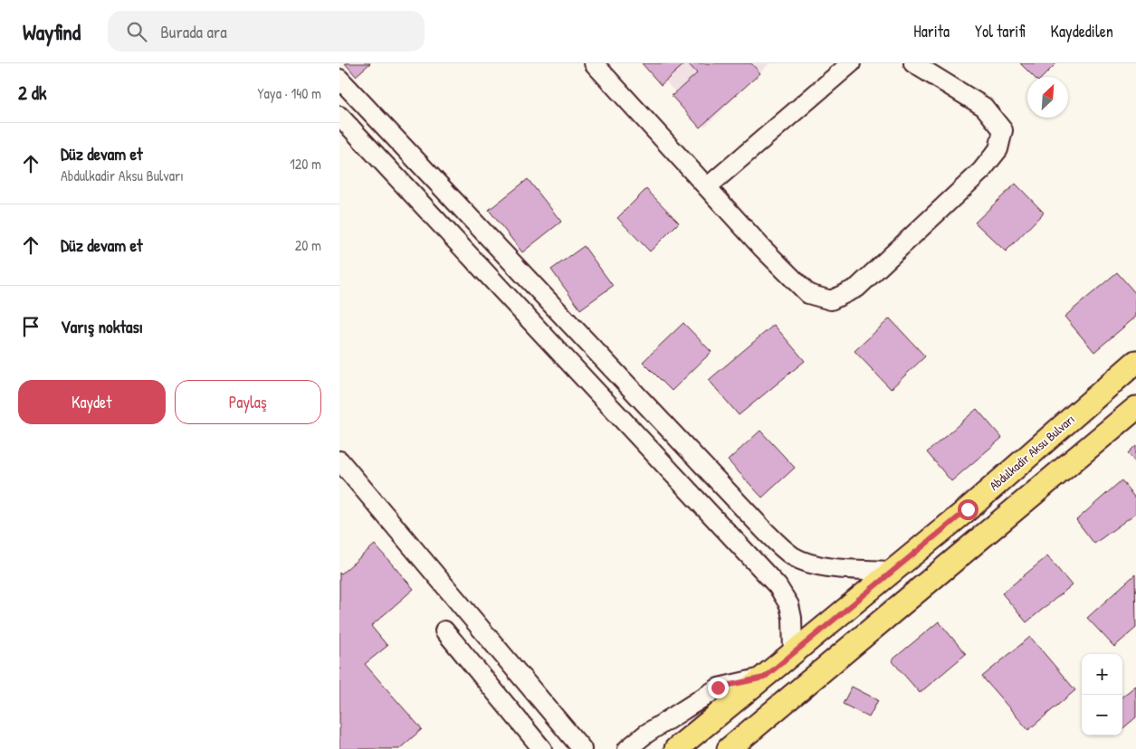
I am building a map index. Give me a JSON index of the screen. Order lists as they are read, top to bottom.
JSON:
{
  "streets": {
    "main road": ["Abdulkadir Aksu Bulvarı"]
  },
  "north": "top right",
  "page": {
    "header": "Wayfind",
    "search": "Burada ara",
    "nav": ["Harita", "Yol tarifi", "Kaydedilen"],
    "heading": ["2 dk", "Yaya · 140 m"],
    "list": [
      ["Düz devam et", "Abdulkadir Aksu Bulvarı", "120 m"],
      ["Düz devam et", "20 m"],
      "Varış noktası"
    ],
    "buttons": ["Kaydet", "Paylaş"],
    "map_buttons": ["+", "−"]
  }
}
